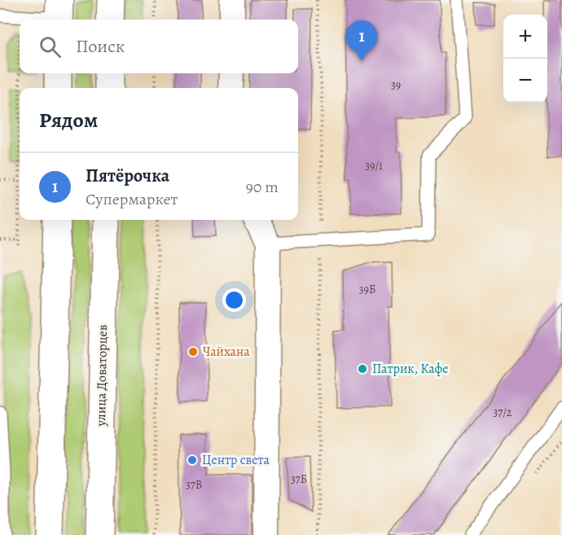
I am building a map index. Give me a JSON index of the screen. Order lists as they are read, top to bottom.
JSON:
{
  "streets": {
    "main road": ["улица Доваторцев"]
  },
  "places": ["Чайхана", "Патрик, Кафе", "Центр света"],
  "house_numbers": [
    "39",
    "39/1",
    "39Б",
    "37/2",
    "37Б",
    "37В"
  ],
  "page": {
    "map_buttons": ["+", "−"],
    "search": "Поиск",
    "pins": "1",
    "heading": "Рядом",
    "list": [
      {
        "mark": "1",
        "name": "Пятёрочка",
        "note": "Супермаркет",
        "value": "90 m"
      }
    ]
  }
}
